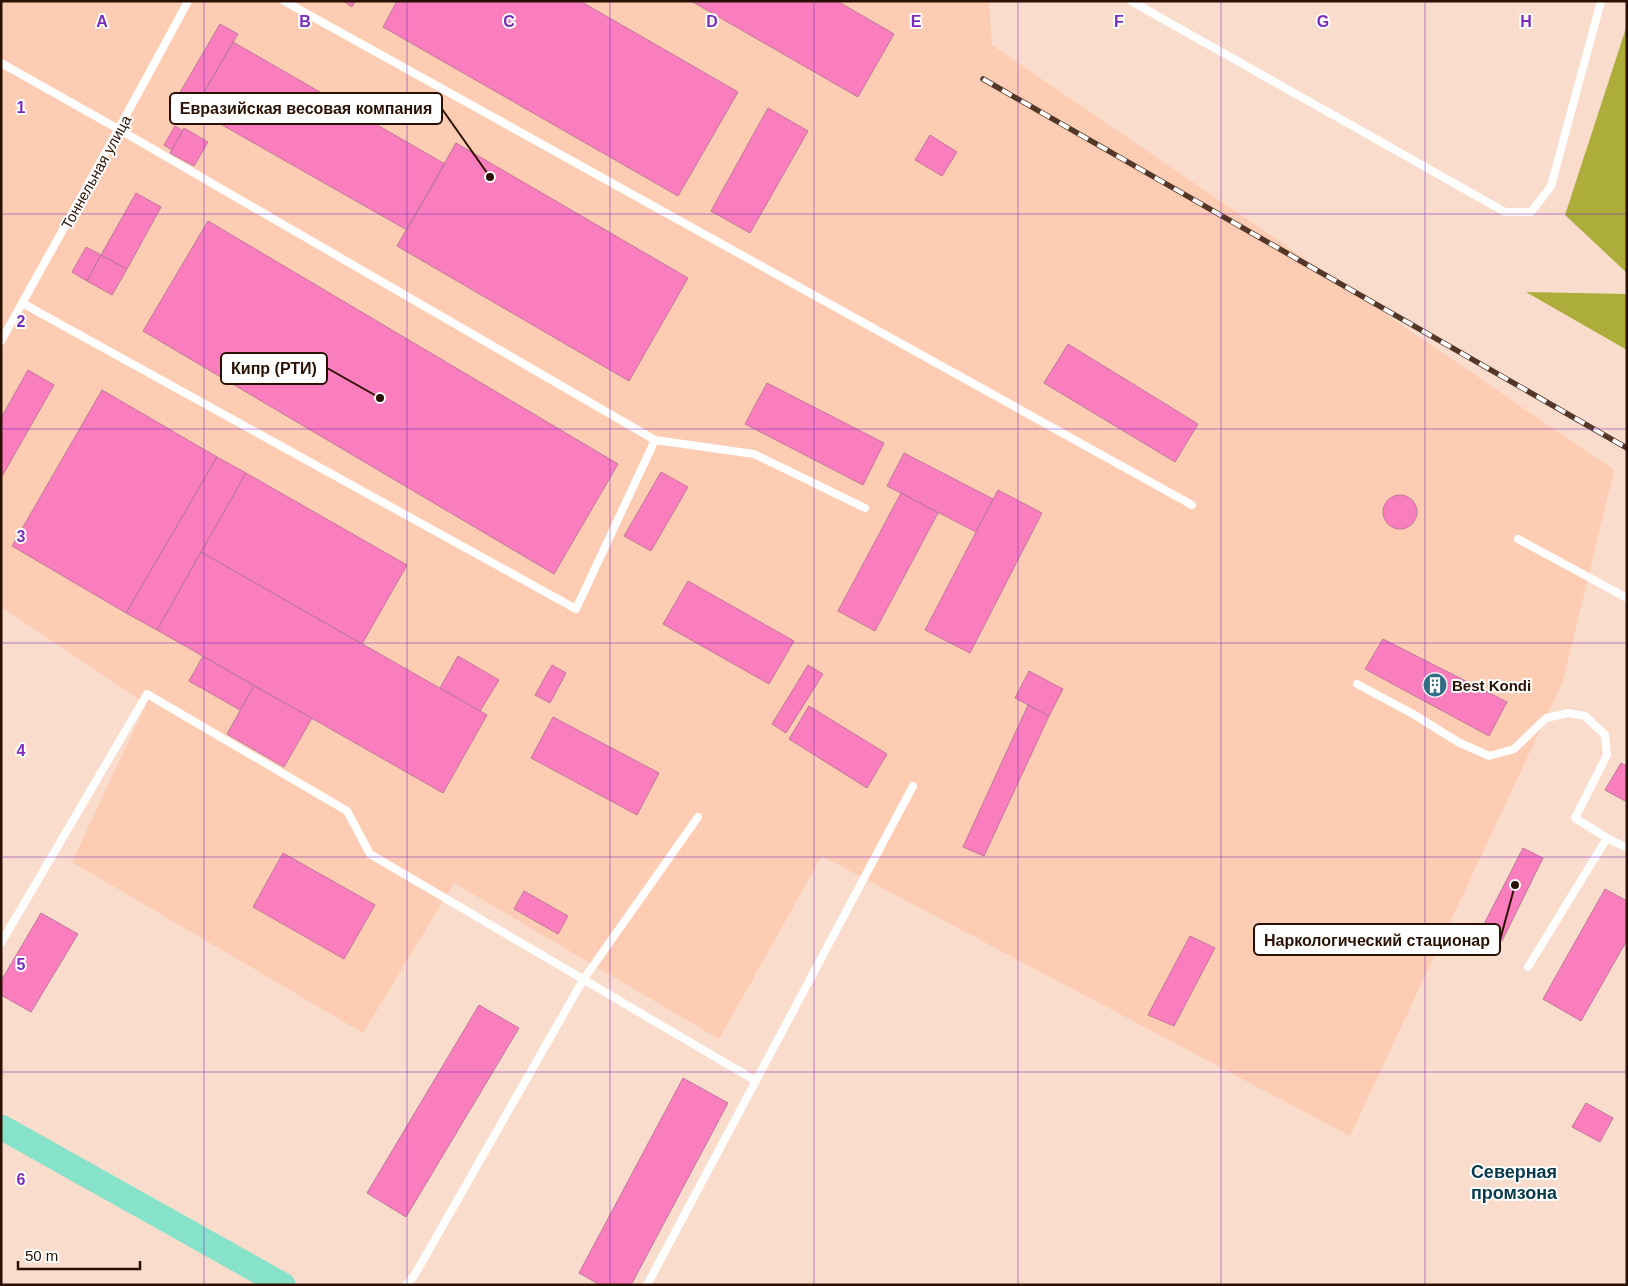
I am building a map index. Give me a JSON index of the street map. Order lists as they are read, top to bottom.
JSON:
{
  "streets": {
    "lane": ["Тоннельная улица"]
  },
  "districts": ["Северная промзона"],
  "places": {
    "other": ["Евразийская весовая компания", "Кипр (РТИ)", "Наркологический стационар"],
    "building": ["Best Kondi"]
  },
  "scale_bar": "50 m",
  "grid": {
    "columns": [
      "A",
      "B",
      "C",
      "D",
      "E",
      "F",
      "G",
      "H"
    ],
    "rows": [
      "1",
      "2",
      "3",
      "4",
      "5",
      "6"
    ]
  }
}
